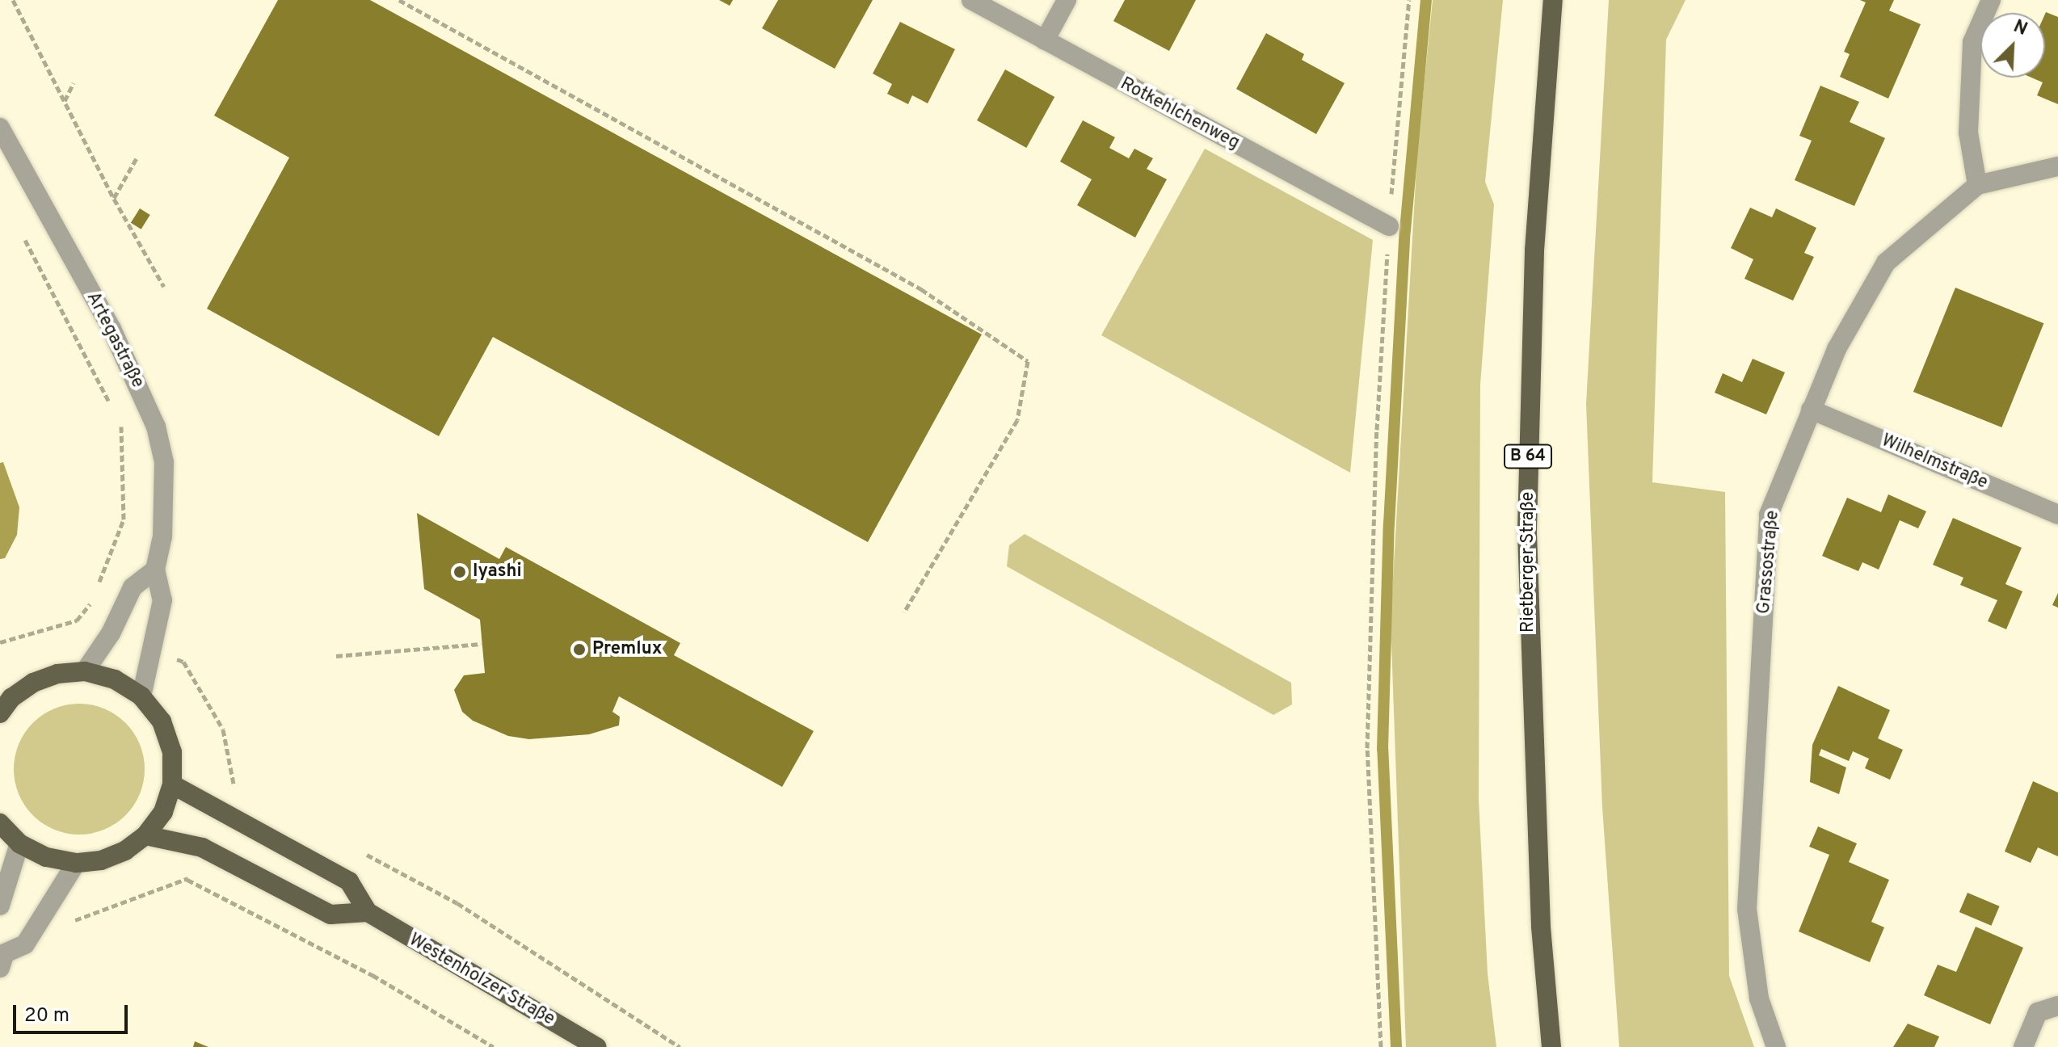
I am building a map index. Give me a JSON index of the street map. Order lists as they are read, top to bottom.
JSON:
{
  "streets": {
    "main road": ["B 64", "Rietberger Straße", "Westenholzer Straße"],
    "street": [
      "Rotkehlchenweg",
      "Artegastraße",
      "Wilhelmstraße",
      "Grassostraße"
    ]
  },
  "crossings": [
    ["Wilhelmstraße", "Grassostraße"]
  ],
  "places": ["Iyashi", "Premlux"],
  "scale_bar": "20 m",
  "north": "top right"
}
